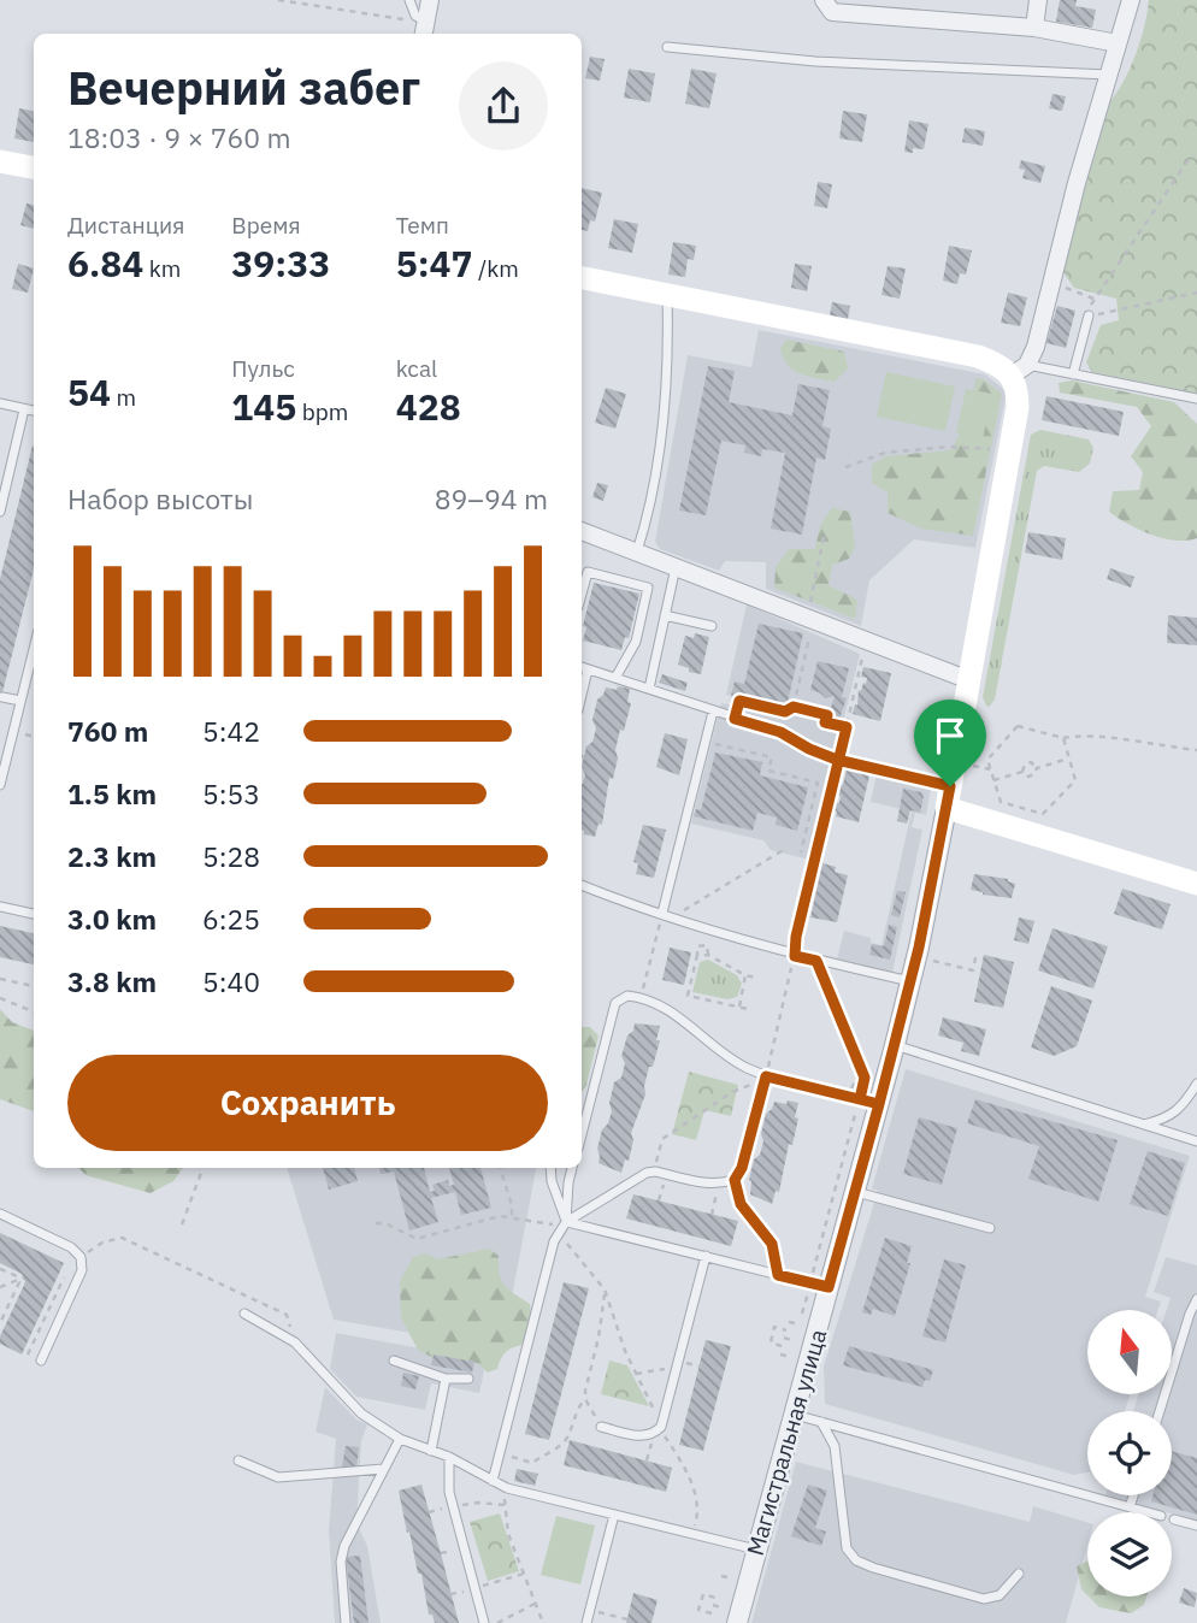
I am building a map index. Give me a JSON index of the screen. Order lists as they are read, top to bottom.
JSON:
{
  "streets": {
    "main road": ["Магистральная улица"]
  },
  "north": "top",
  "page": {
    "heading": ["Вечерний забег", "18:03 · 9 × 760 m"],
    "stats": [
      ["Дистанция", "6.84 km"],
      ["Время", "39:33"],
      ["Темп", "5:47 /km"],
      ["54 m"],
      ["Пульс", "145 bpm"],
      ["kcal", "428"]
    ],
    "chart": ["Набор высоты", "89–94 m"],
    "list": [
      {
        "name": "760 m",
        "note": "5:42"
      },
      {
        "name": "1.5 km",
        "note": "5:53"
      },
      {
        "name": "2.3 km",
        "note": "5:28"
      },
      {
        "name": "3.0 km",
        "note": "6:25"
      },
      {
        "name": "3.8 km",
        "note": "5:40"
      }
    ],
    "buttons": "Сохранить"
  }
}
